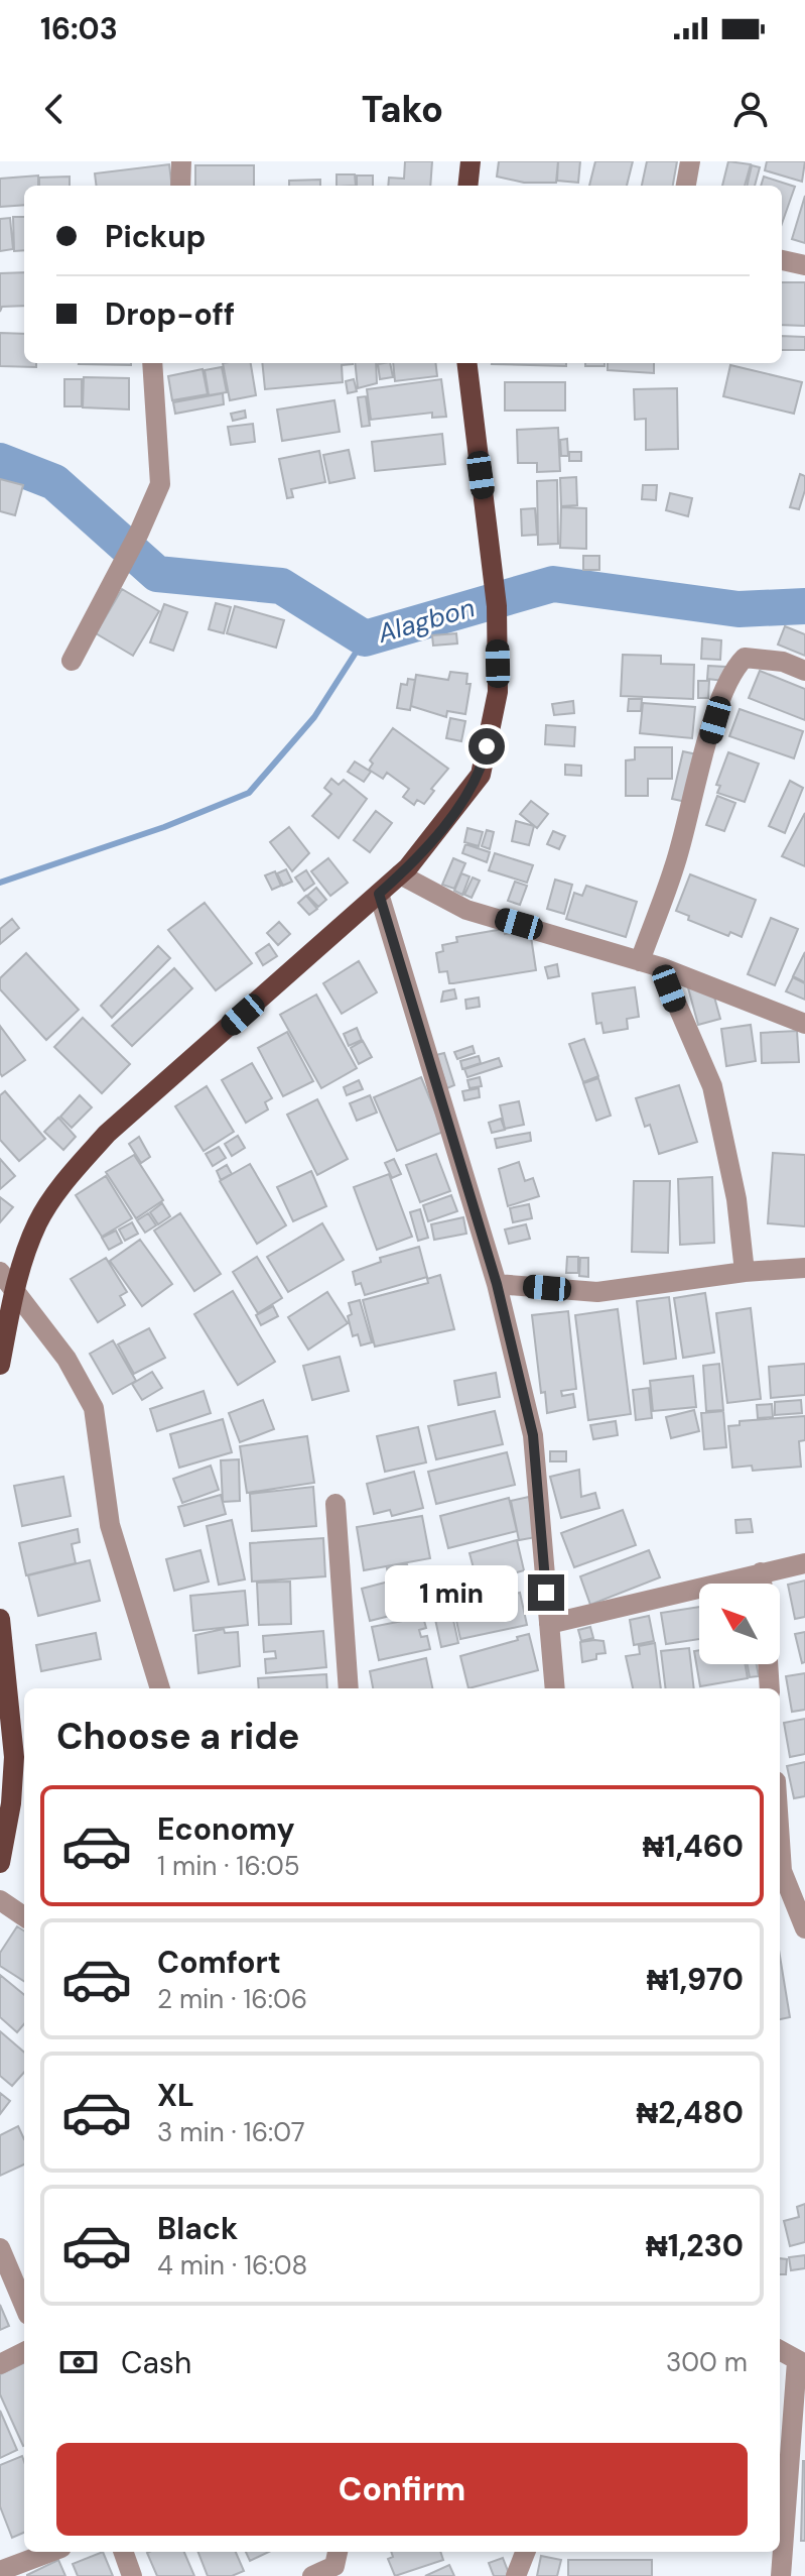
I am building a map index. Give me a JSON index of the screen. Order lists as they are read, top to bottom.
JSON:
{
  "water": ["Alagbon"],
  "north": "top left",
  "page": {
    "status": "16:03",
    "header": "Tako",
    "banner": ["Pickup", "Drop-off"],
    "bubble": "1 min",
    "heading": "Choose a ride",
    "list": [
      {
        "name": "Economy",
        "note": "1 min · 16:05",
        "value": "₦1,460"
      },
      {
        "name": "Comfort",
        "note": "2 min · 16:06",
        "value": "₦1,970"
      },
      {
        "name": "XL",
        "note": "3 min · 16:07",
        "value": "₦2,480"
      },
      {
        "name": "Black",
        "note": "4 min · 16:08",
        "value": "₦1,230"
      }
    ],
    "pay": ["Cash", "300 m"],
    "buttons": "Confirm"
  }
}
